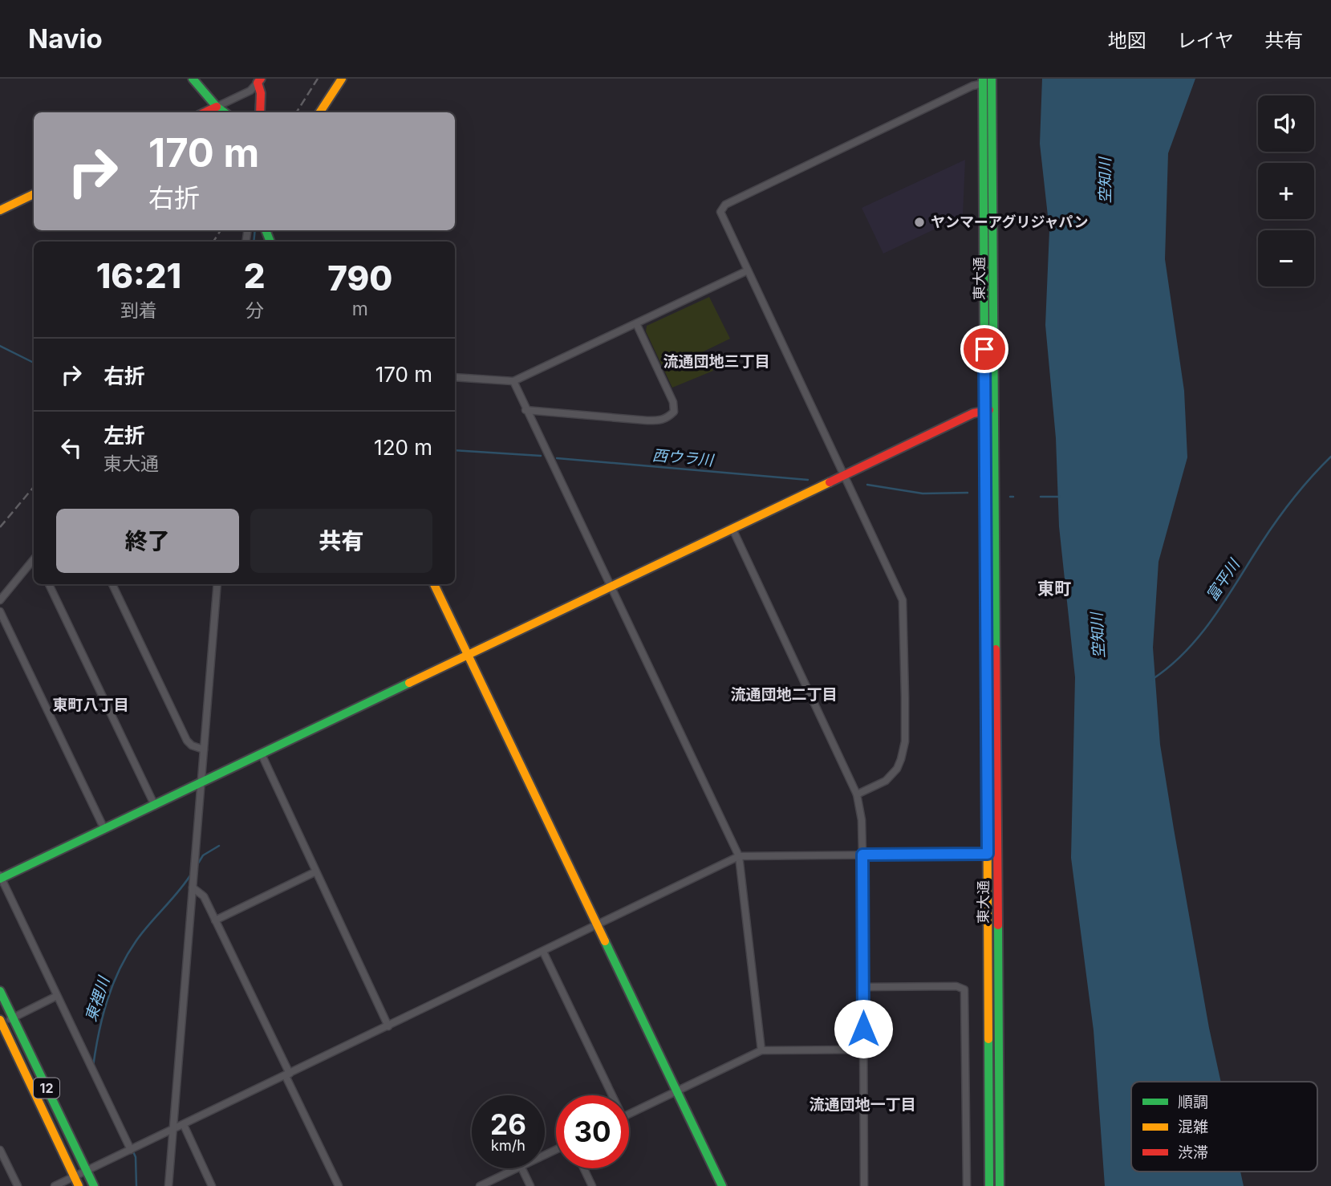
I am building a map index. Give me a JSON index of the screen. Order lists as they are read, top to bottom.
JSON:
{
  "streets": {
    "main road": ["東大通", "12"]
  },
  "districts": [
    "流通団地三丁目",
    "東町",
    "流通団地二丁目",
    "東町八丁目",
    "流通団地一丁目"
  ],
  "water": [
    "空知川",
    "西ウラ川",
    "富平川",
    "東裡川"
  ],
  "places": ["ヤンマーアグリジャパン"],
  "legend": ["順調", "混雑", "渋滞"],
  "page": {
    "header": "Navio",
    "nav": ["地図", "レイヤ", "共有"],
    "map_buttons": ["+", "−"],
    "turn": ["170 m", "右折"],
    "eta": [
      "16:21",
      "到着",
      "2",
      "分",
      "790",
      "m"
    ],
    "list": [
      {
        "name": "右折",
        "value": "170 m"
      },
      {
        "name": "左折",
        "note": "東大通",
        "value": "120 m"
      }
    ],
    "buttons": ["終了", "共有"],
    "speed": "26 km/h",
    "limit": "30"
  }
}
